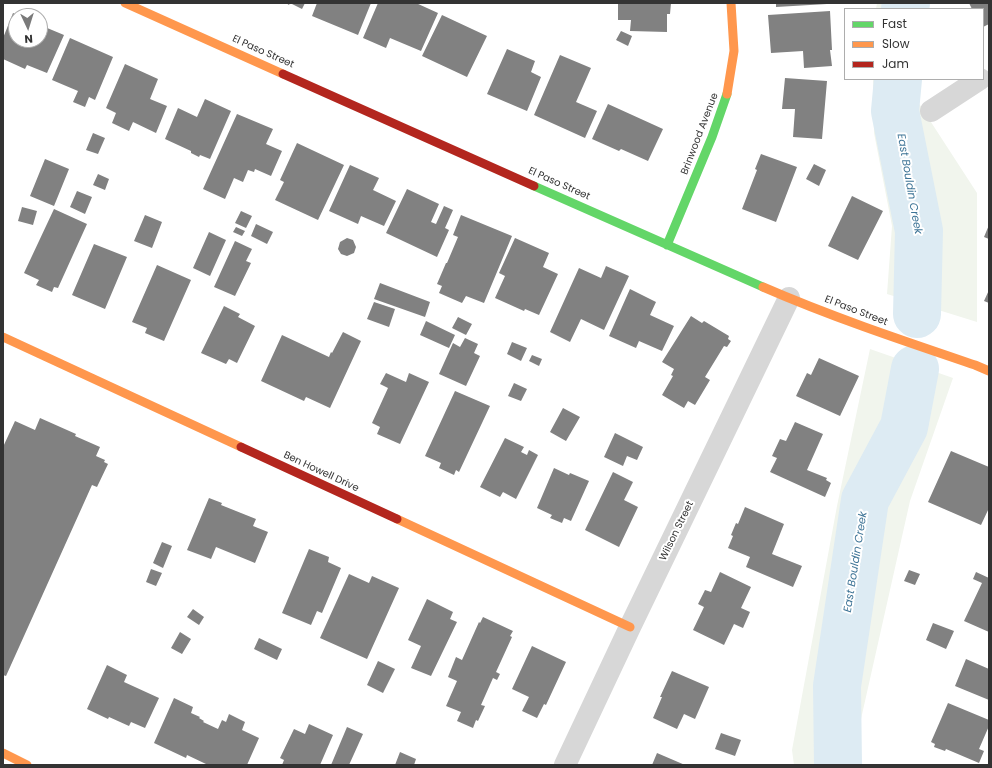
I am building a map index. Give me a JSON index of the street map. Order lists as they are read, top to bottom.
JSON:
{
  "streets": {
    "street": [
      "El Paso Street",
      "Brinwood Avenue",
      "Ben Howell Drive",
      "Wilson Street"
    ]
  },
  "crossings": [
    ["El Paso Street", "Brinwood Avenue"],
    ["El Paso Street", "Wilson Street"],
    ["Ben Howell Drive", "Wilson Street"]
  ],
  "water": ["East Bouldin Creek"],
  "legend": ["Fast", "Slow", "Jam"],
  "north": "bottom"
}
